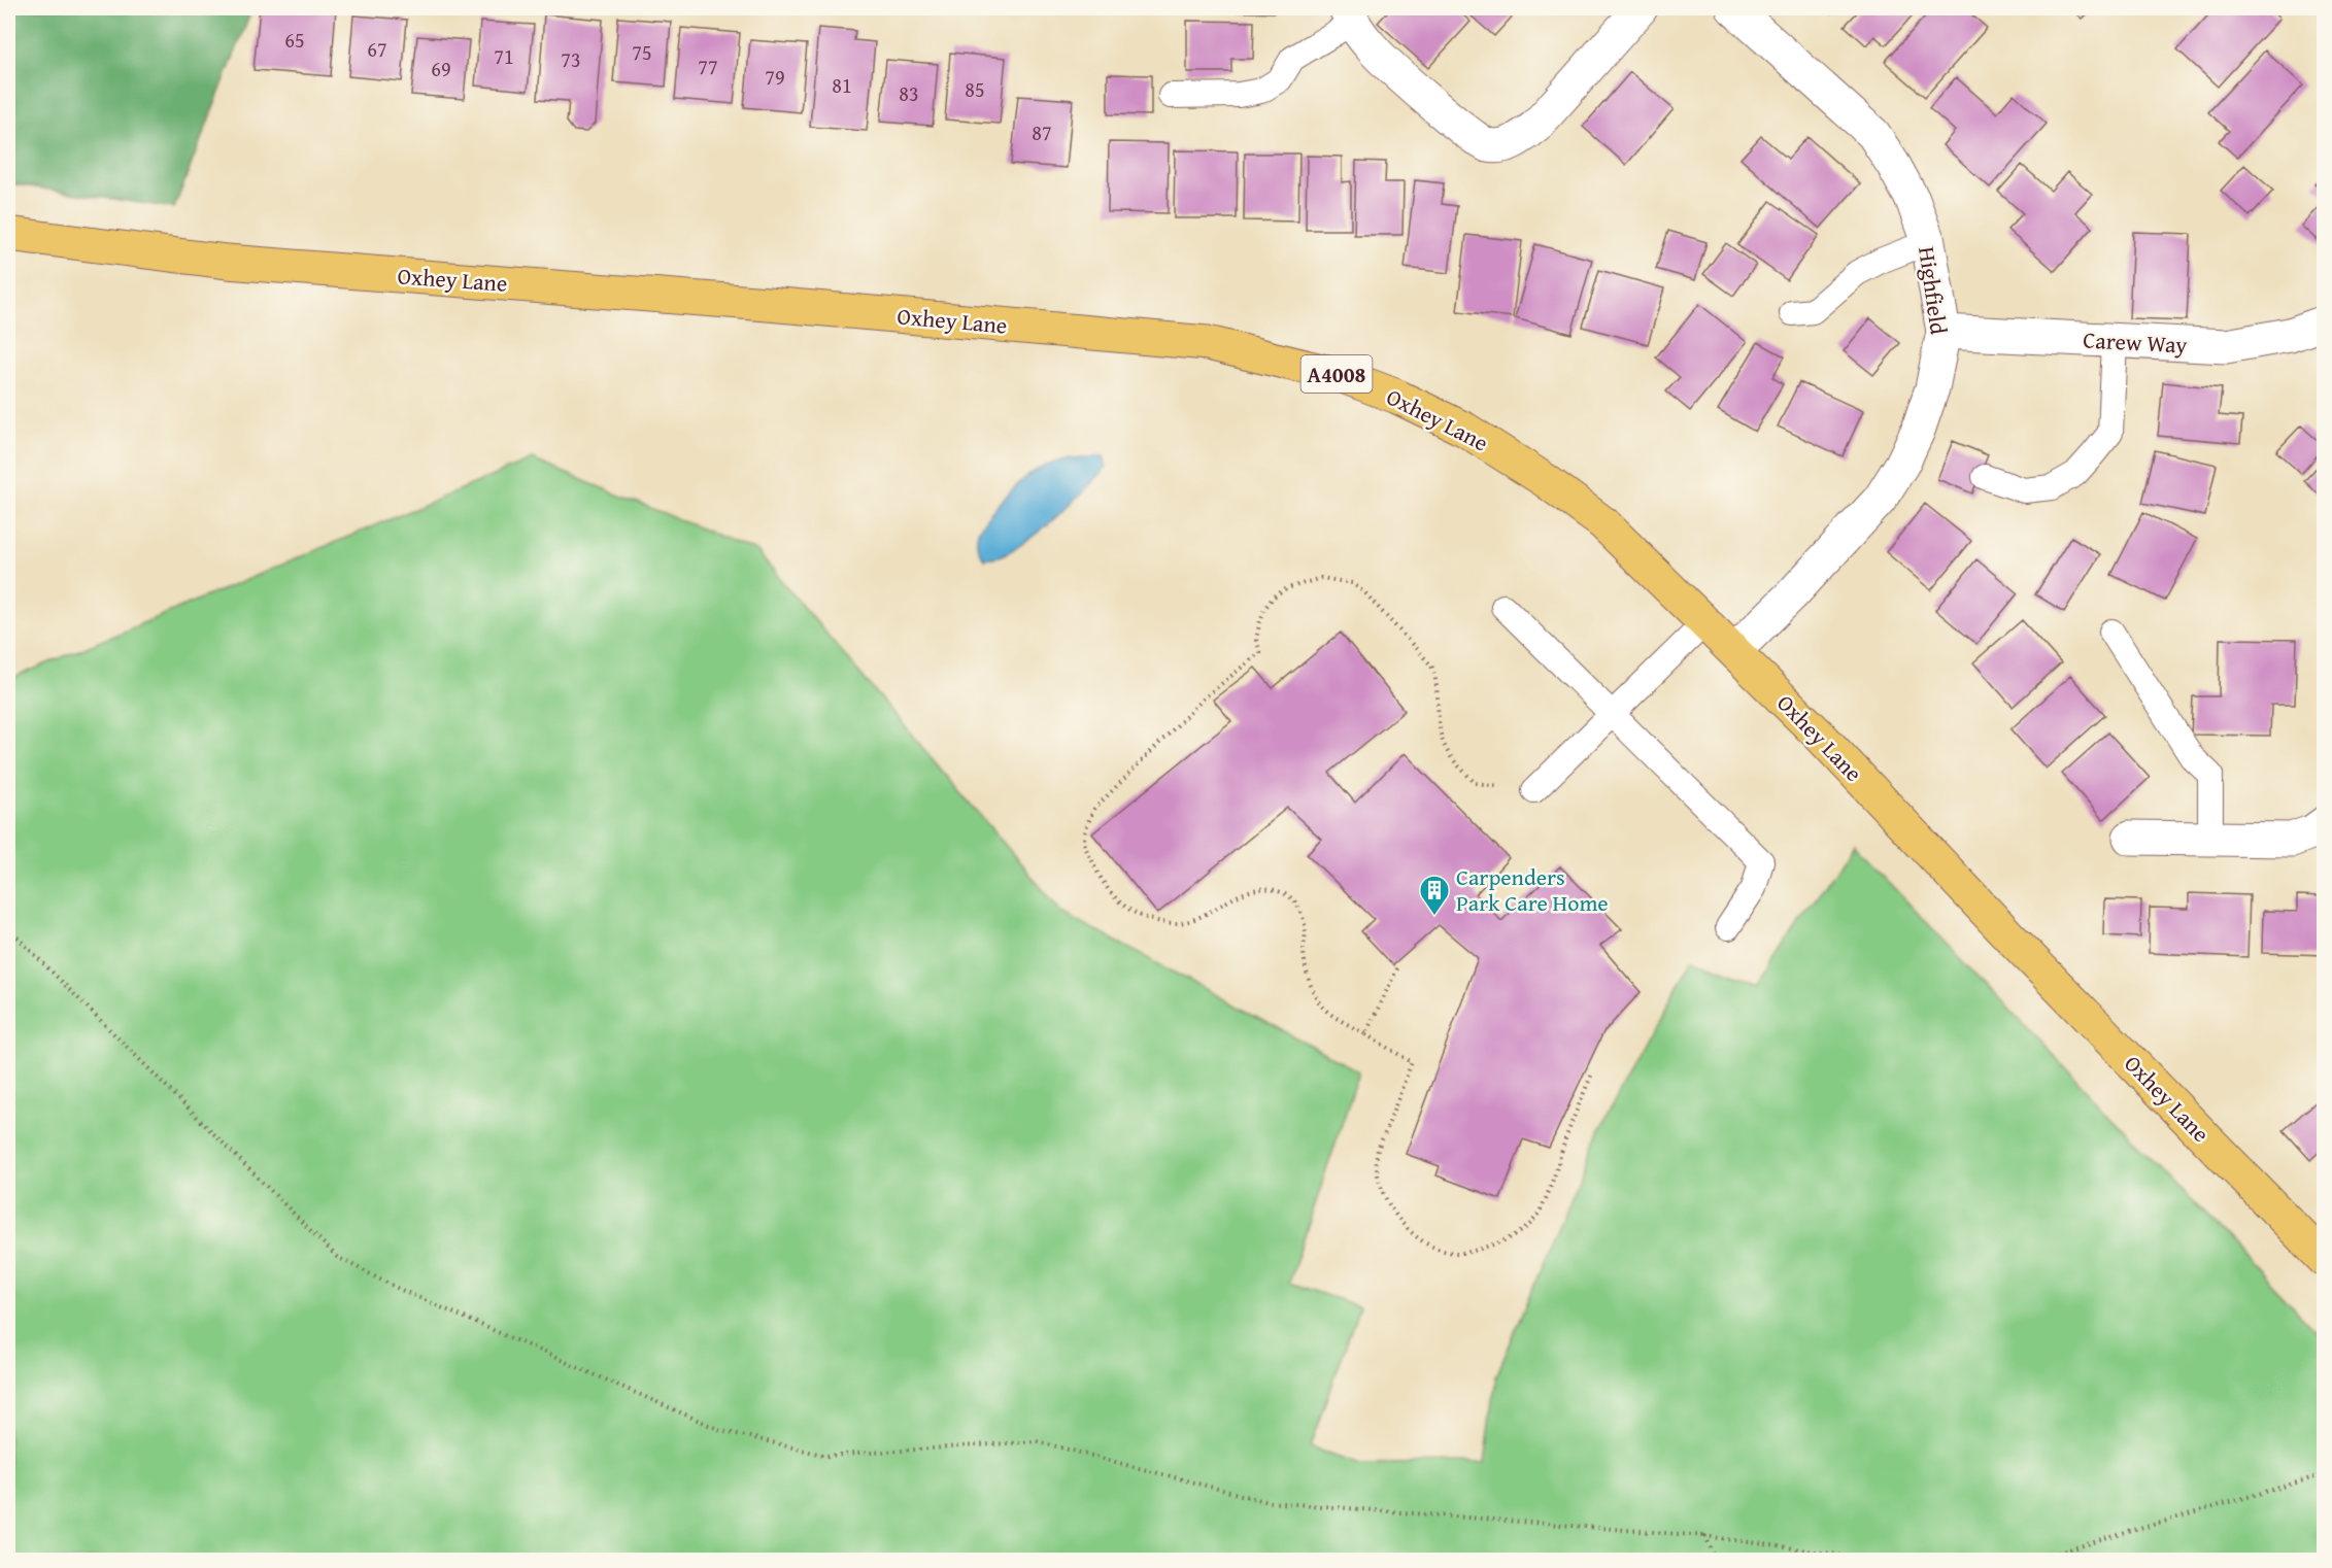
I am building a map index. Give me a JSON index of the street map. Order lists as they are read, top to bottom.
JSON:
{
  "streets": {
    "main road": ["Oxhey Lane", "A4008"],
    "street": ["Highfield", "Carew Way"]
  },
  "crossings": [
    ["Oxhey Lane", "Highfield"],
    ["Highfield", "Carew Way"]
  ],
  "places": {
    "building": ["Carpenders Park Care Home"]
  },
  "house_numbers": [
    "65",
    "67",
    "75",
    "71",
    "73",
    "77",
    "69",
    "79",
    "81",
    "85",
    "83",
    "87"
  ]
}
